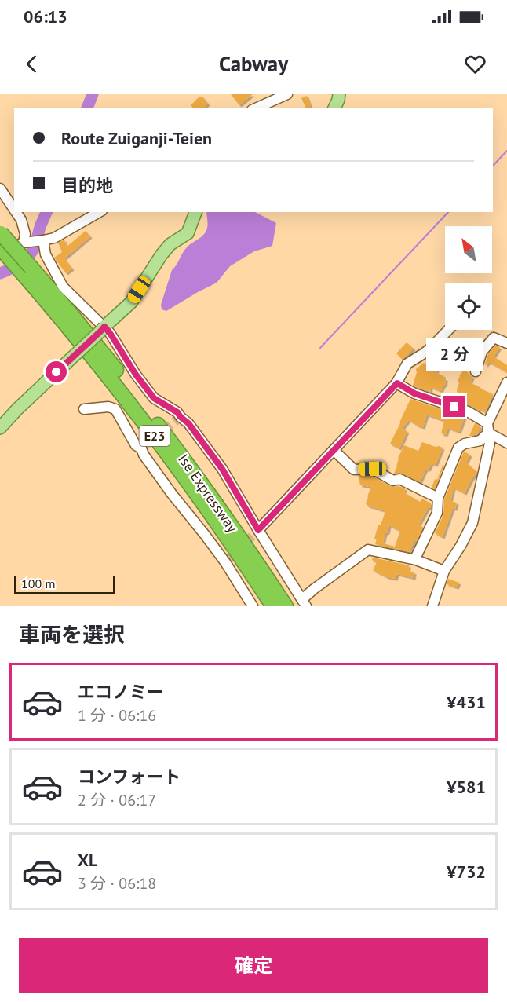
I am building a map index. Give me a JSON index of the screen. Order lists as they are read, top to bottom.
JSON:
{
  "streets": {
    "highway": ["E23", "Ise Expressway"]
  },
  "scale_bar": "100 m",
  "north": "top left",
  "page": {
    "status": "06:13",
    "header": "Cabway",
    "banner": ["Route Zuiganji-Teien", "目的地"],
    "bubble": "2 分",
    "scale": "100 m",
    "heading": "車両を選択",
    "list": [
      {
        "name": "エコノミー",
        "note": "1 分 · 06:16",
        "value": "¥431"
      },
      {
        "name": "コンフォート",
        "note": "2 分 · 06:17",
        "value": "¥581"
      },
      {
        "name": "XL",
        "note": "3 分 · 06:18",
        "value": "¥732"
      }
    ],
    "buttons": "確定"
  }
}
